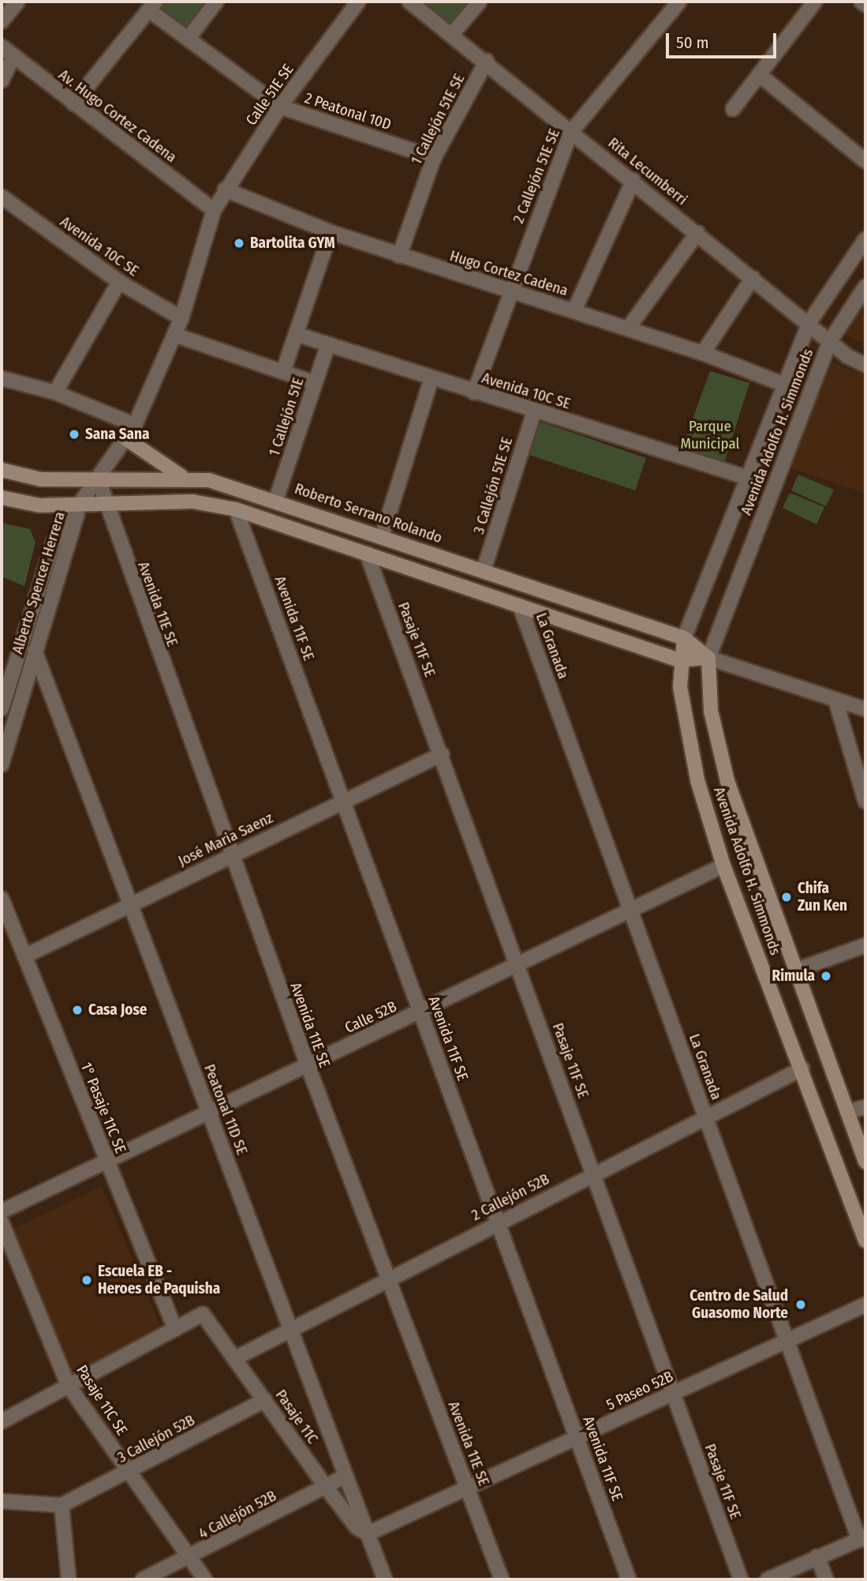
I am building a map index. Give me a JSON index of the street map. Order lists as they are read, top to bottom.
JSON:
{
  "streets": {
    "main road": ["Avenida Adolfo H. Simmonds", "Roberto Serrano Rolando"],
    "street": [
      "Calle 51E SE",
      "2 Peatonal 10D",
      "Av. Hugo Cortez Cadena",
      "1 Callejón 51E SE",
      "Rita Lecumberri",
      "2 Callejón 51E SE",
      "Avenida 10C SE",
      "Hugo Cortez Cadena",
      "1 Callejón 51E",
      "3 Callejón 51E SE",
      "Alberto Spencer Herrera",
      "Avenida 11E SE",
      "Avenida 11F SE",
      "Pasaje 11F SE",
      "La Granada",
      "José Maria Saenz",
      "Calle 52B",
      "1° Pasaje 11C SE",
      "Peatonal 11D SE",
      "2 Callejón 52B",
      "5 Paseo 52B",
      "Pasaje 11C SE",
      "Pasaje 11C",
      "3 Callejón 52B",
      "4 Callejón 52B"
    ]
  },
  "crossings": [
    ["Calle 51E SE", "2 Peatonal 10D"],
    ["Calle 51E SE", "Av. Hugo Cortez Cadena"],
    ["Calle 51E SE", "Hugo Cortez Cadena"],
    ["Calle 51E SE", "Alberto Spencer Herrera"],
    ["2 Peatonal 10D", "1 Callejón 51E SE"],
    ["Av. Hugo Cortez Cadena", "Alberto Spencer Herrera"],
    ["1 Callejón 51E SE", "Rita Lecumberri"],
    ["1 Callejón 51E SE", "Hugo Cortez Cadena"],
    ["Rita Lecumberri", "2 Callejón 51E SE"],
    ["Rita Lecumberri", "Avenida Adolfo H. Simmonds"],
    ["2 Callejón 51E SE", "Avenida 10C SE"],
    ["2 Callejón 51E SE", "Hugo Cortez Cadena"],
    ["Avenida 10C SE", "1 Callejón 51E"],
    ["Avenida 10C SE", "Avenida Adolfo H. Simmonds"],
    ["Avenida 10C SE", "3 Callejón 51E SE"],
    ["Avenida 10C SE", "Alberto Spencer Herrera"],
    ["Hugo Cortez Cadena", "1 Callejón 51E"],
    ["Hugo Cortez Cadena", "Avenida Adolfo H. Simmonds"],
    ["1 Callejón 51E", "Roberto Serrano Rolando"],
    ["Avenida Adolfo H. Simmonds", "Roberto Serrano Rolando"],
    ["Avenida Adolfo H. Simmonds", "Calle 52B"],
    ["Avenida Adolfo H. Simmonds", "2 Callejón 52B"],
    ["3 Callejón 51E SE", "Roberto Serrano Rolando"],
    ["Roberto Serrano Rolando", "Alberto Spencer Herrera"],
    ["Roberto Serrano Rolando", "Avenida 11E SE"],
    ["Roberto Serrano Rolando", "Avenida 11F SE"],
    ["Roberto Serrano Rolando", "Pasaje 11F SE"],
    ["Roberto Serrano Rolando", "La Granada"],
    ["Alberto Spencer Herrera", "Avenida 11E SE"],
    ["Alberto Spencer Herrera", "Peatonal 11D SE"],
    ["Avenida 11E SE", "José Maria Saenz"],
    ["Avenida 11E SE", "Calle 52B"],
    ["Avenida 11E SE", "2 Callejón 52B"],
    ["Avenida 11E SE", "5 Paseo 52B"],
    ["Avenida 11F SE", "José Maria Saenz"],
    ["Avenida 11F SE", "Calle 52B"],
    ["Avenida 11F SE", "2 Callejón 52B"],
    ["Avenida 11F SE", "5 Paseo 52B"],
    ["Pasaje 11F SE", "José Maria Saenz"],
    ["Pasaje 11F SE", "Calle 52B"],
    ["Pasaje 11F SE", "2 Callejón 52B"],
    ["Pasaje 11F SE", "5 Paseo 52B"],
    ["La Granada", "Calle 52B"],
    ["La Granada", "2 Callejón 52B"],
    ["La Granada", "5 Paseo 52B"],
    ["José Maria Saenz", "1° Pasaje 11C SE"],
    ["José Maria Saenz", "Peatonal 11D SE"],
    ["Calle 52B", "1° Pasaje 11C SE"],
    ["Calle 52B", "Peatonal 11D SE"],
    ["1° Pasaje 11C SE", "Pasaje 11C"],
    ["Peatonal 11D SE", "2 Callejón 52B"],
    ["Peatonal 11D SE", "5 Paseo 52B"],
    ["Peatonal 11D SE", "Pasaje 11C"],
    ["Peatonal 11D SE", "4 Callejón 52B"],
    ["2 Callejón 52B", "Pasaje 11C"],
    ["5 Paseo 52B", "Pasaje 11C"],
    ["Pasaje 11C SE", "3 Callejón 52B"],
    ["Pasaje 11C SE", "4 Callejón 52B"],
    ["Pasaje 11C", "3 Callejón 52B"],
    ["Pasaje 11C", "4 Callejón 52B"]
  ],
  "parks": ["Parque Municipal"],
  "places": [
    "Bartolita GYM",
    "Sana Sana",
    "Chifa Zun Ken",
    "Rimula",
    "Casa Jose",
    "Escuela EB - Heroes de Paquisha",
    "Centro de Salud Guasomo Norte"
  ],
  "scale_bar": "50 m"
}
